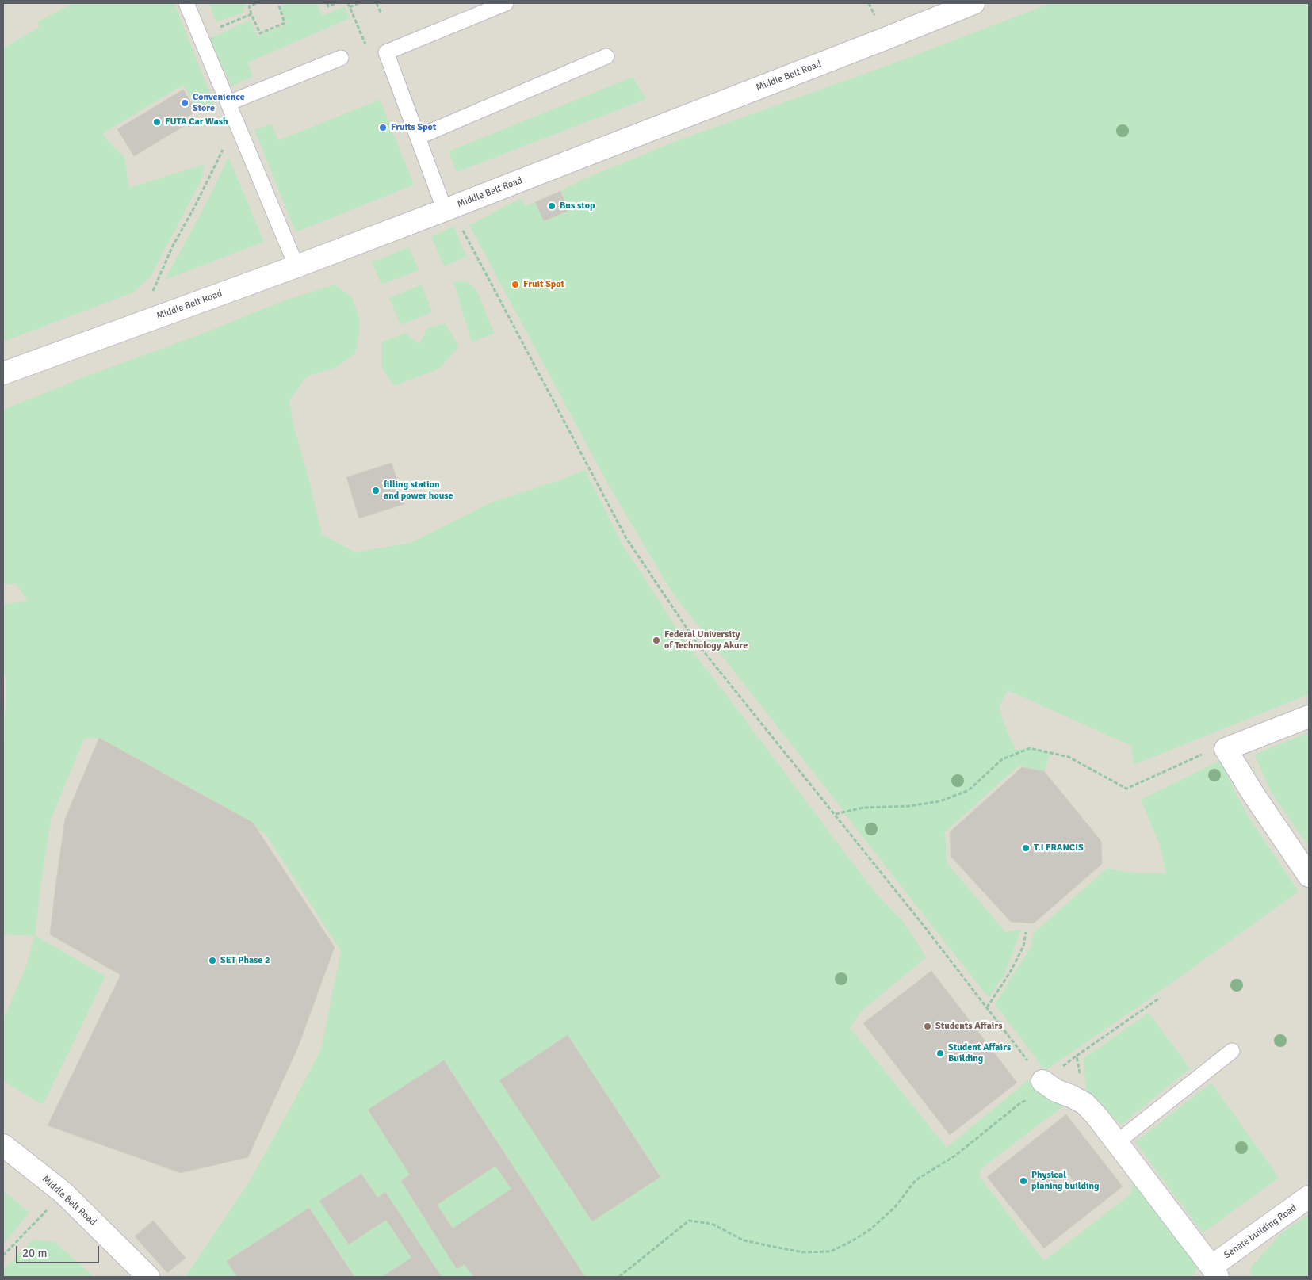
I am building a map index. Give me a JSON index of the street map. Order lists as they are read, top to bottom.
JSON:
{
  "streets": {
    "street": ["Middle Belt Road", "Senate building Road"]
  },
  "places": [
    "Convenience Store",
    "FUTA Car Wash",
    "Fruits Spot",
    "Bus stop",
    "Fruit Spot",
    "filling station and power house",
    "Federal University of Technology Akure",
    "T.I FRANCIS",
    "SET Phase 2",
    "Students Affairs",
    "Student Affairs Building",
    "Physical planing building"
  ],
  "scale_bar": "20 m"
}
